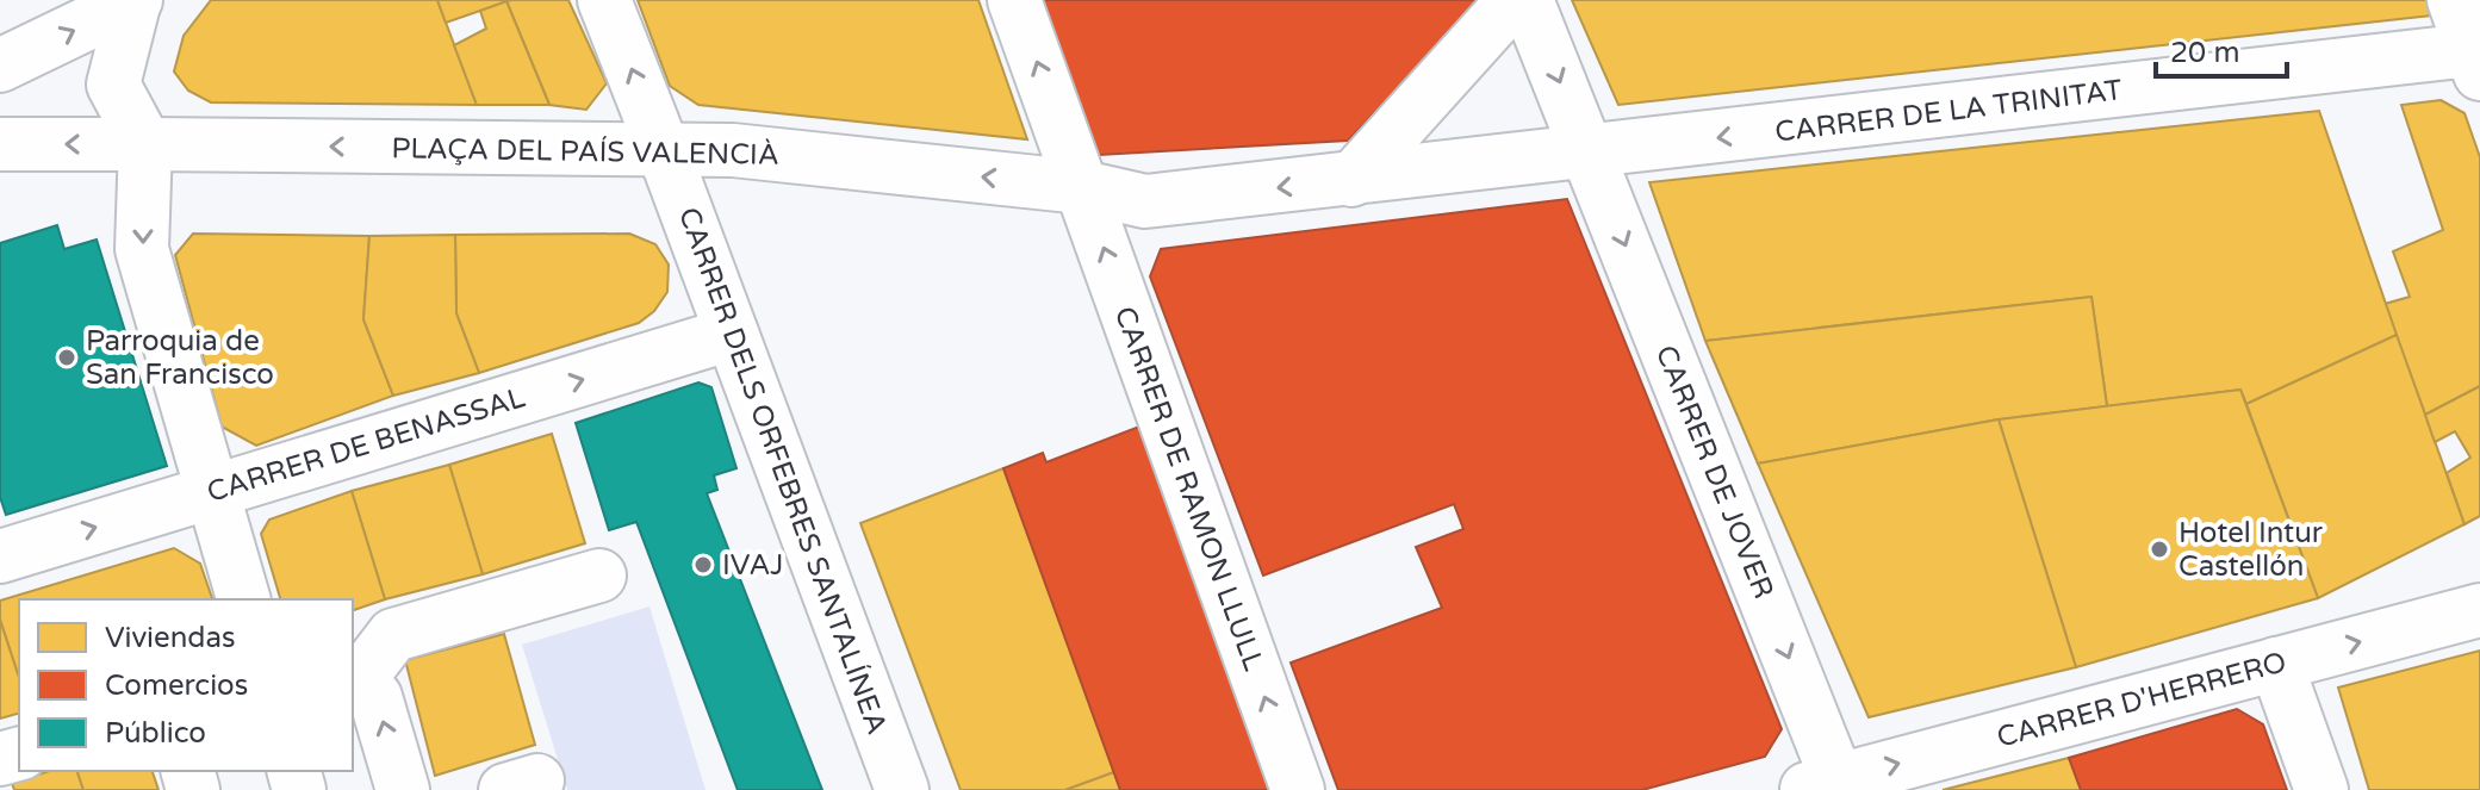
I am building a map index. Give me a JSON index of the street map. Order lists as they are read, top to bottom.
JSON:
{
  "streets": {
    "street": [
      "CARRER DE LA TRINITAT",
      "PLAÇA DEL PAÍS VALENCIÀ",
      "CARRER DE BENASSAL",
      "CARRER DELS ORFEBRES SANTALÍNEA",
      "CARRER DE JOVER",
      "CARRER DE RAMON LLULL",
      "CARRER D'HERRERO"
    ]
  },
  "crossings": [
    ["CARRER DE LA TRINITAT", "PLAÇA DEL PAÍS VALENCIÀ"],
    ["CARRER DE LA TRINITAT", "CARRER DE JOVER"],
    ["CARRER DE LA TRINITAT", "CARRER DE RAMON LLULL"],
    ["PLAÇA DEL PAÍS VALENCIÀ", "CARRER DELS ORFEBRES SANTALÍNEA"],
    ["PLAÇA DEL PAÍS VALENCIÀ", "CARRER DE RAMON LLULL"],
    ["CARRER DE BENASSAL", "CARRER DELS ORFEBRES SANTALÍNEA"],
    ["CARRER DE JOVER", "CARRER D'HERRERO"]
  ],
  "one_way": [
    "CARRER DE LA TRINITAT",
    "PLAÇA DEL PAÍS VALENCIÀ",
    "CARRER DE JOVER",
    "CARRER DE RAMON LLULL",
    "CARRER D'HERRERO"
  ],
  "places": ["Parroquia de San Francisco", "Hotel Intur Castellón", "IVAJ"],
  "legend": ["Viviendas", "Comercios", "Público"],
  "scale_bar": "20 m"
}
